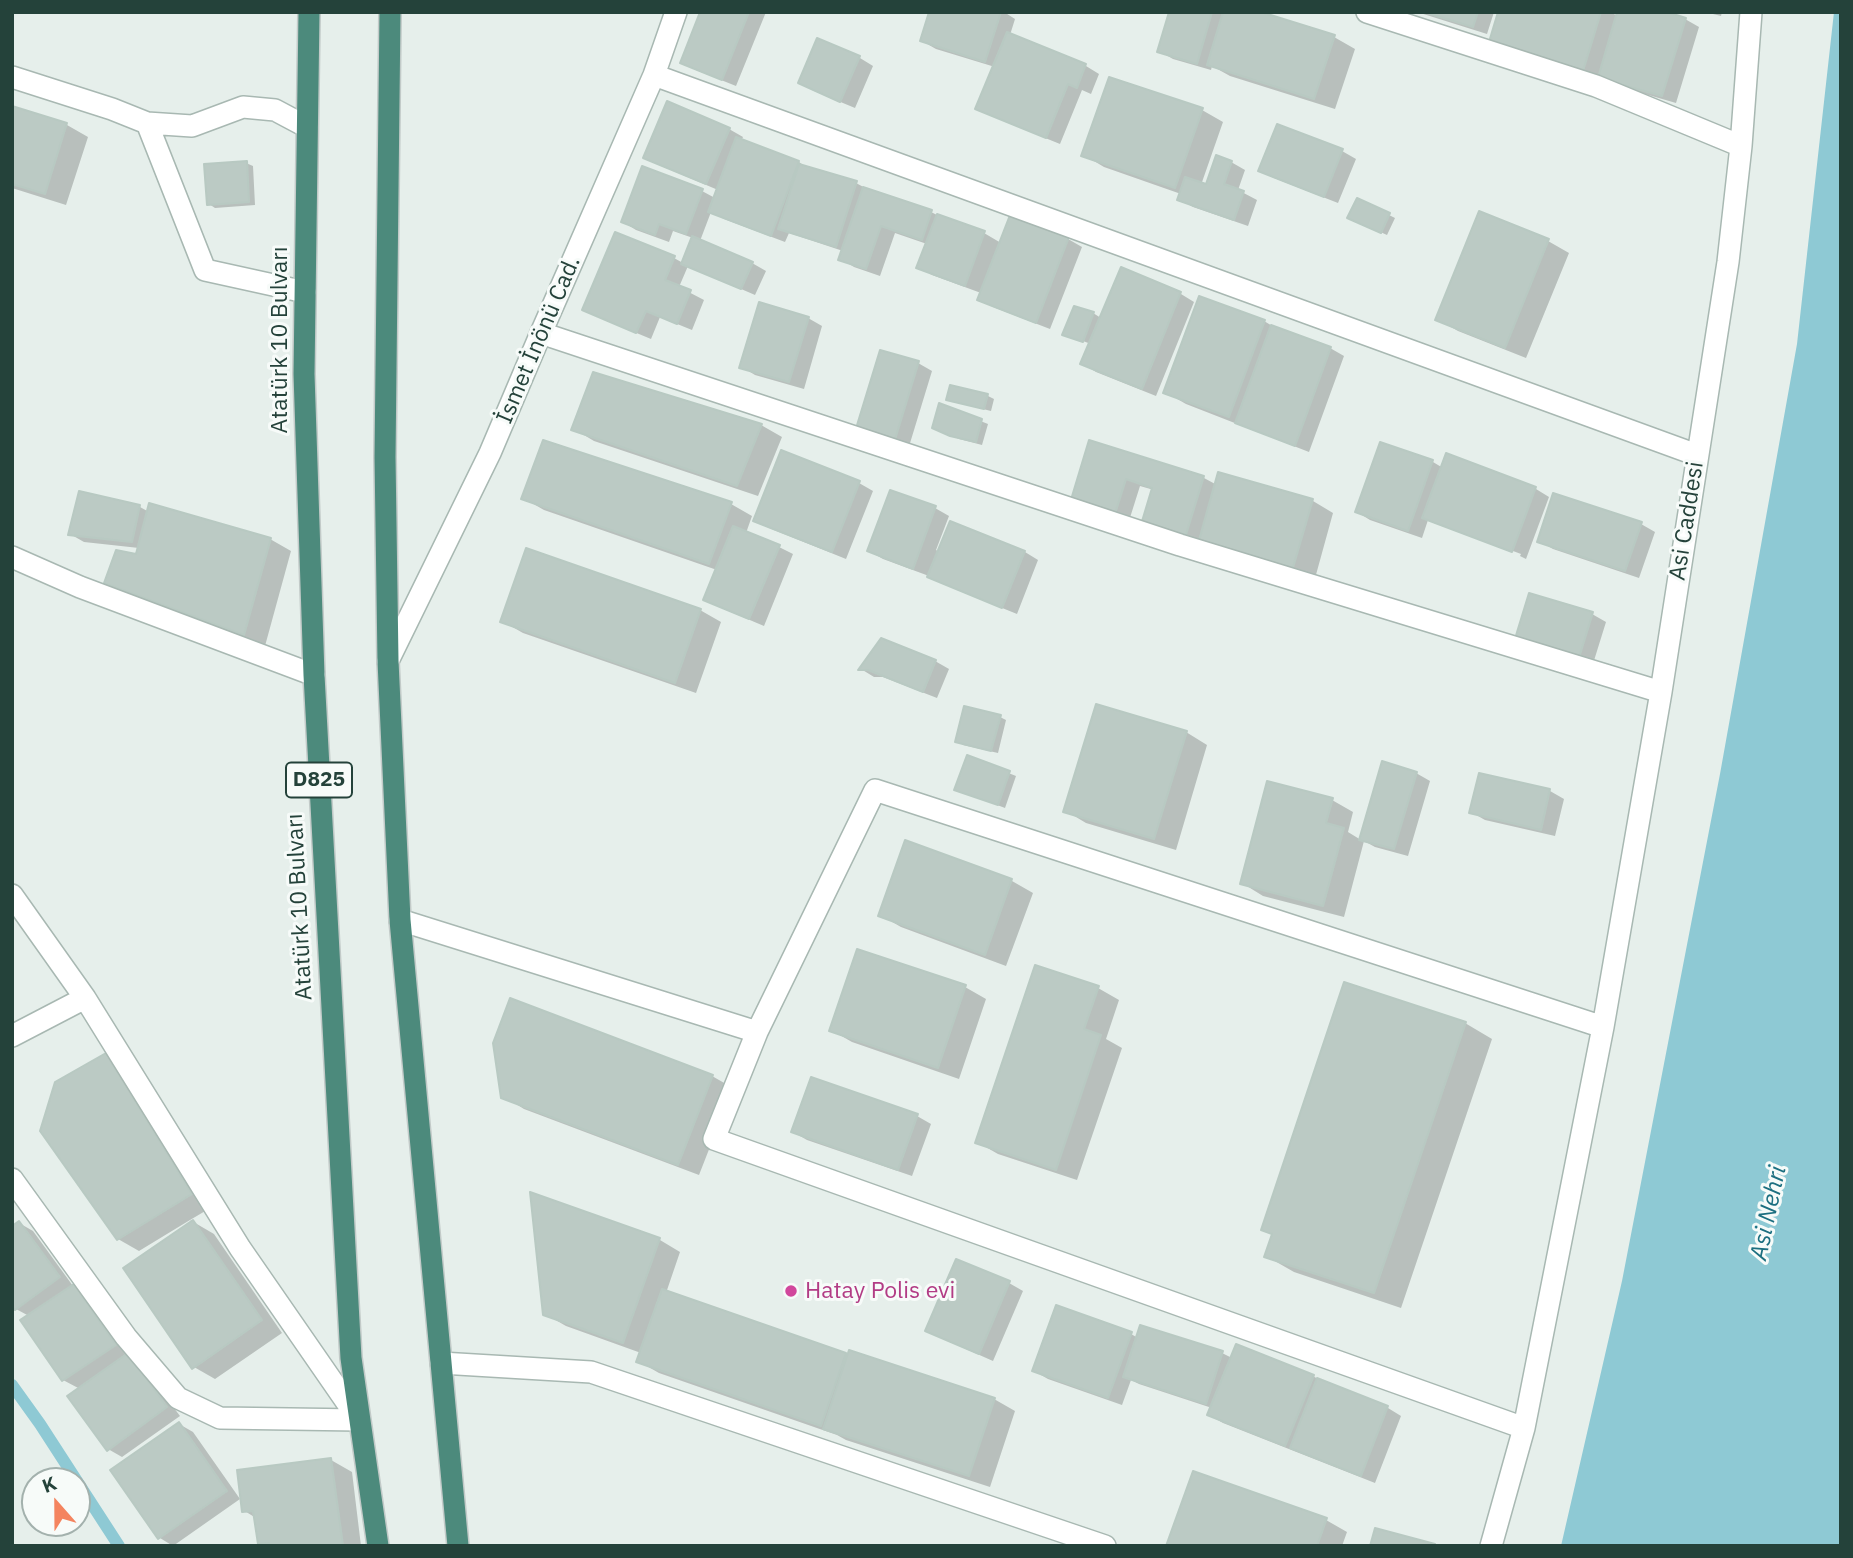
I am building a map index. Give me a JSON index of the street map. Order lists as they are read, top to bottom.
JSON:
{
  "streets": {
    "highway": ["Atatürk 10 Bulvarı", "D825"],
    "street": ["İsmet İnönü Cad.", "Asi Caddesi"]
  },
  "water": ["Asi Nehri"],
  "places": ["Hatay Polis evi"],
  "north": "top"
}
